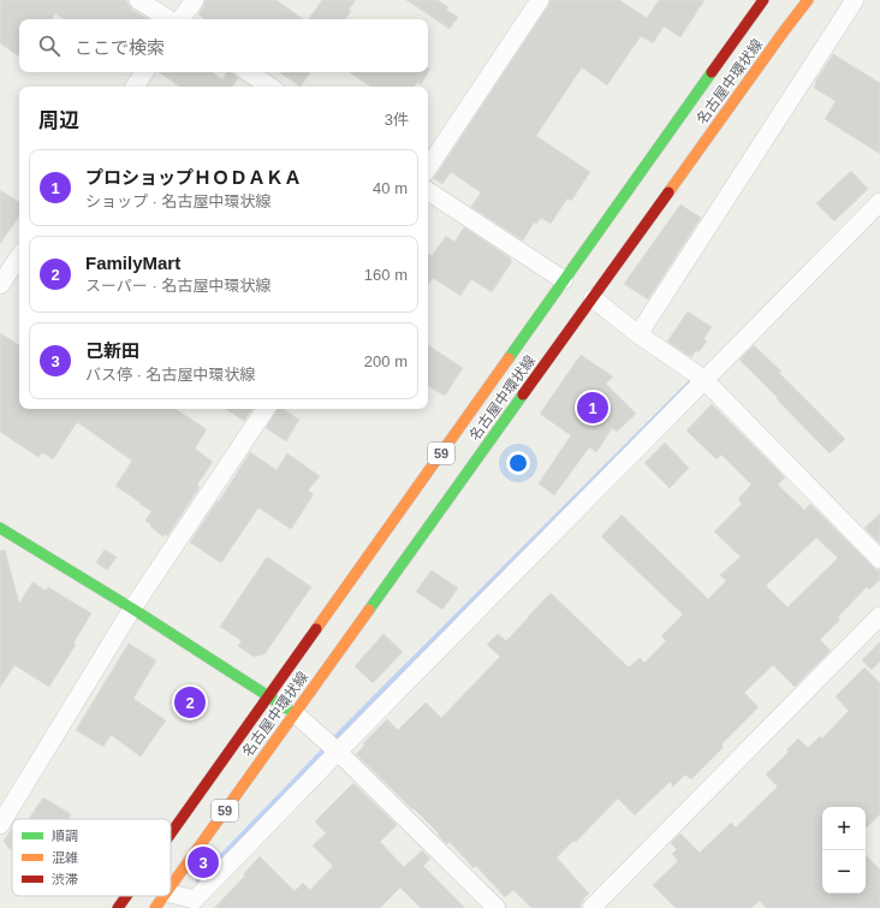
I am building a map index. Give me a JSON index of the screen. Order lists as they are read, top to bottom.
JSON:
{
  "streets": {
    "main road": ["名古屋中環状線", "59"]
  },
  "legend": ["順調", "混雑", "渋滞"],
  "page": {
    "search": "ここで検索",
    "heading": ["周辺", "3件"],
    "list": [
      {
        "mark": "1",
        "name": "プロショップＨＯＤＡＫＡ",
        "note": "ショップ · 名古屋中環状線",
        "value": "40 m"
      },
      {
        "mark": "2",
        "name": "FamilyMart",
        "note": "スーパー · 名古屋中環状線",
        "value": "160 m"
      },
      {
        "mark": "3",
        "name": "己新田",
        "note": "バス停 · 名古屋中環状線",
        "value": "200 m"
      }
    ],
    "pins": ["1", "2", "3"],
    "map_buttons": ["+", "−"]
  }
}
